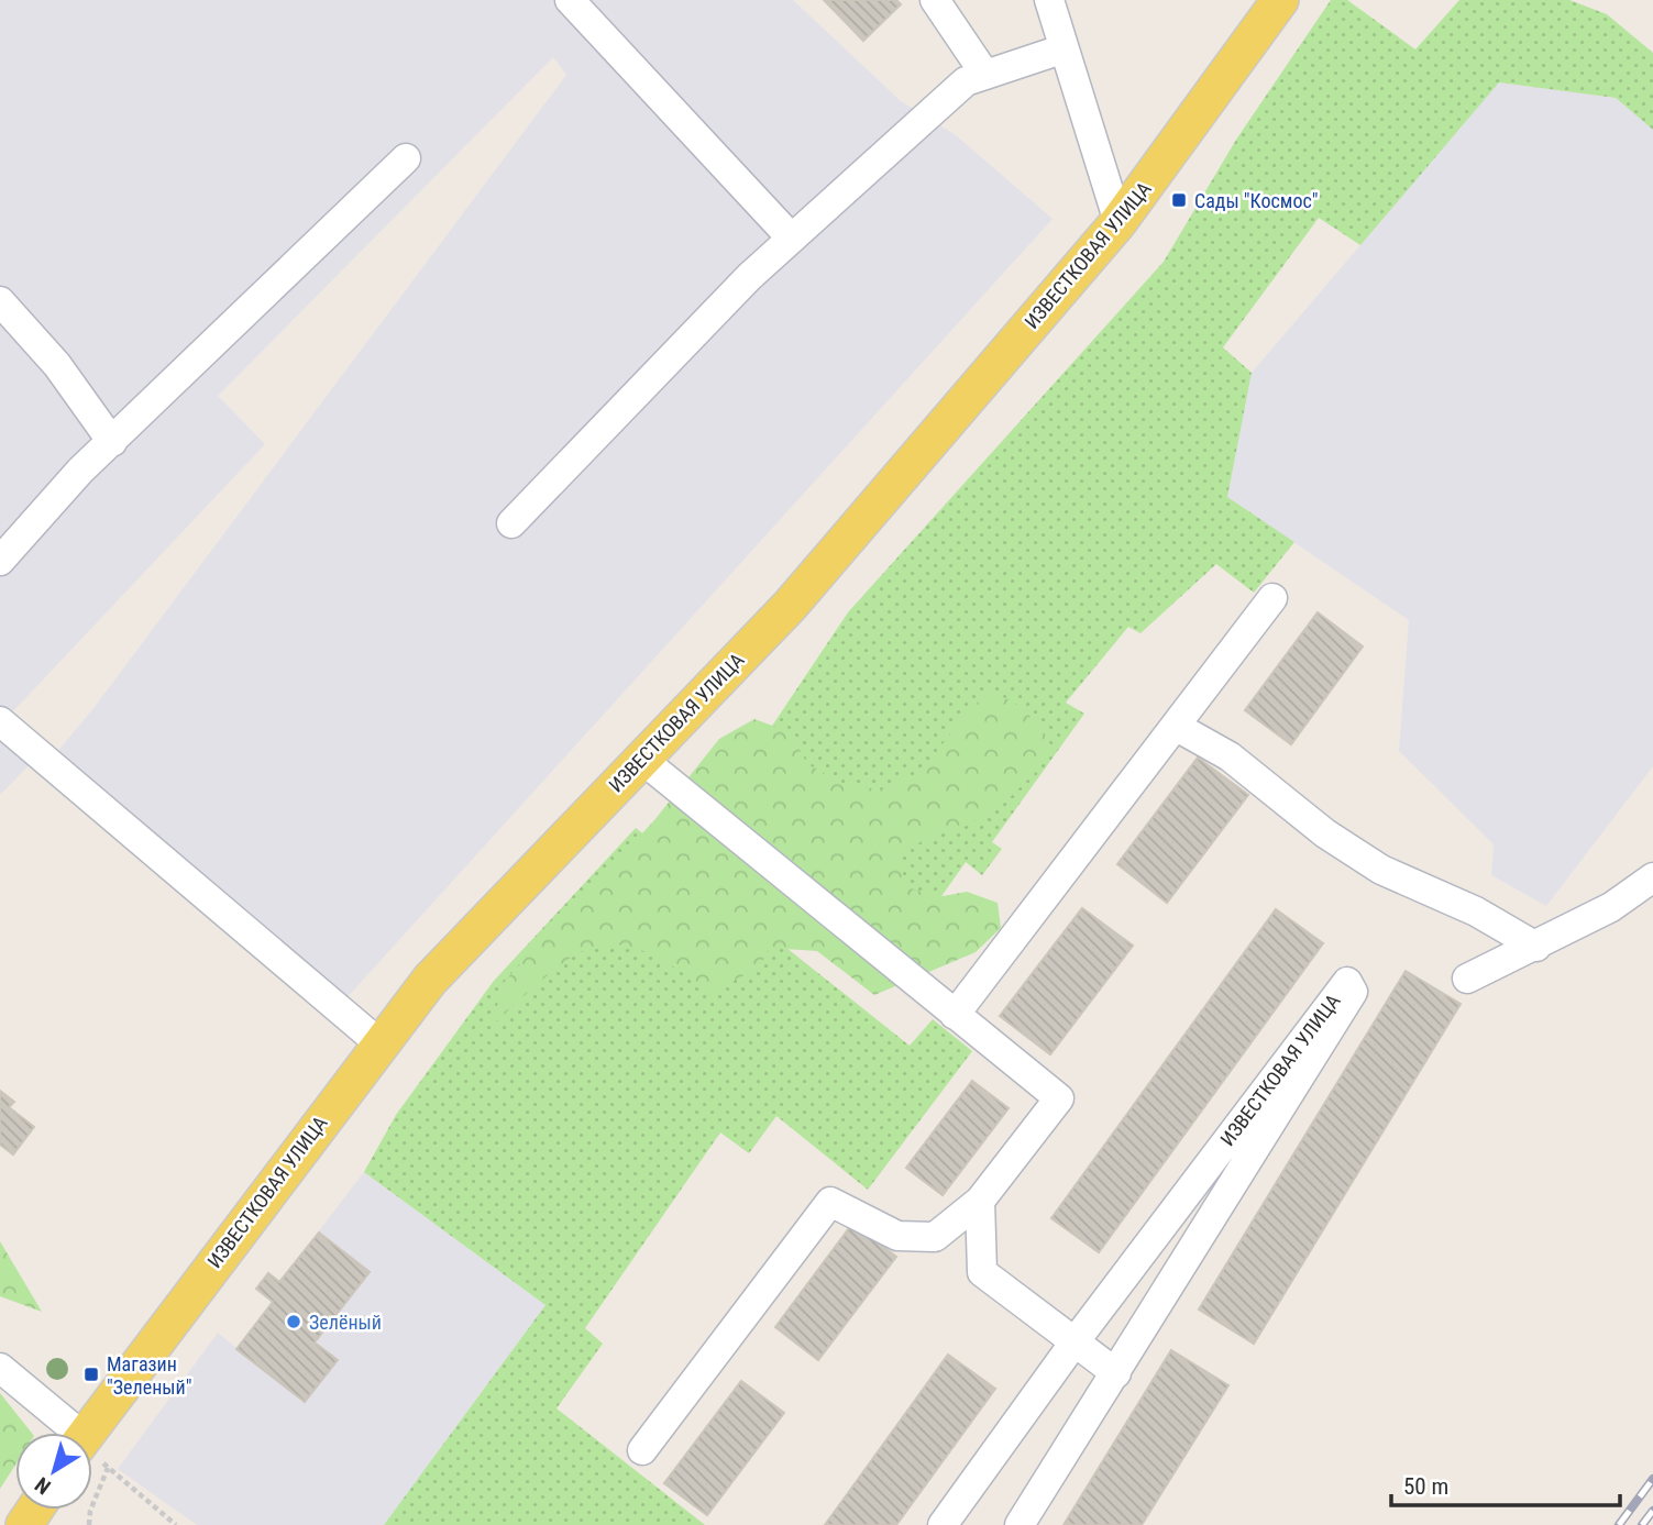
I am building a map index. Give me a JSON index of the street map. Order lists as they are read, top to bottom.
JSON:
{
  "streets": {
    "main road": ["ИЗВЕСТКОВАЯ УЛИЦА"]
  },
  "places": {
    "transit": ["Сады \"Космос\"", "Магазин \"Зеленый\""],
    "other": ["Зелёный"]
  },
  "scale_bar": "50 m",
  "north": "bottom left"
}
